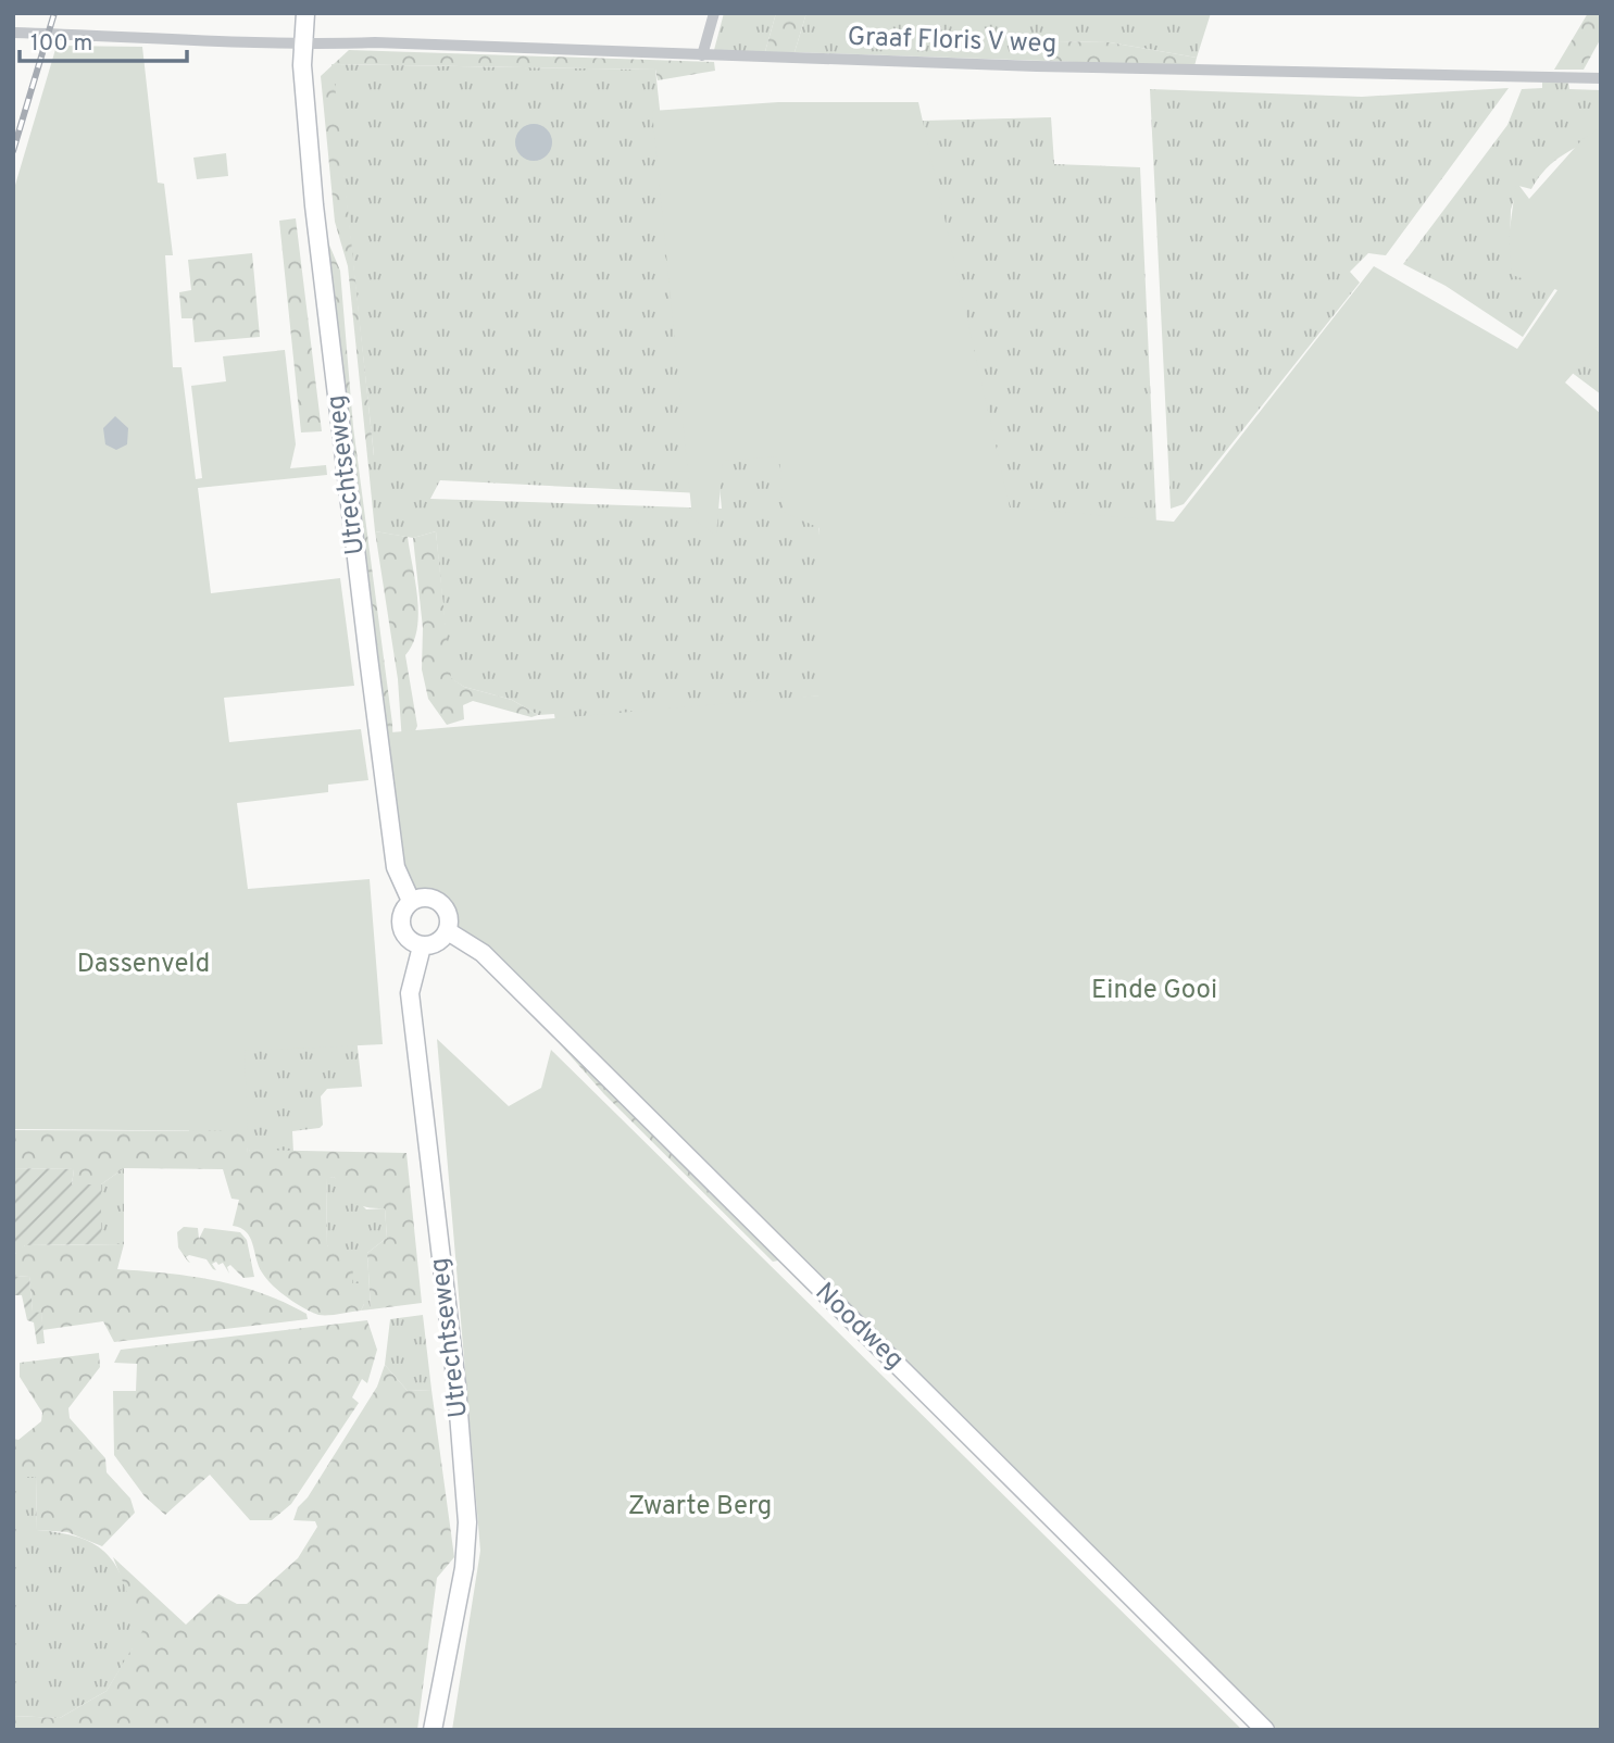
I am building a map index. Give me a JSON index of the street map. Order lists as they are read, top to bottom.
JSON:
{
  "streets": {
    "main road": ["Utrechtseweg", "Noodweg"],
    "street": ["Graaf Floris V weg"]
  },
  "crossings": [
    ["Graaf Floris V weg", "Utrechtseweg"],
    ["Utrechtseweg", "Noodweg"]
  ],
  "parks": ["Dassenveld", "Einde Gooi", "Zwarte Berg"],
  "scale_bar": "100 m"
}
